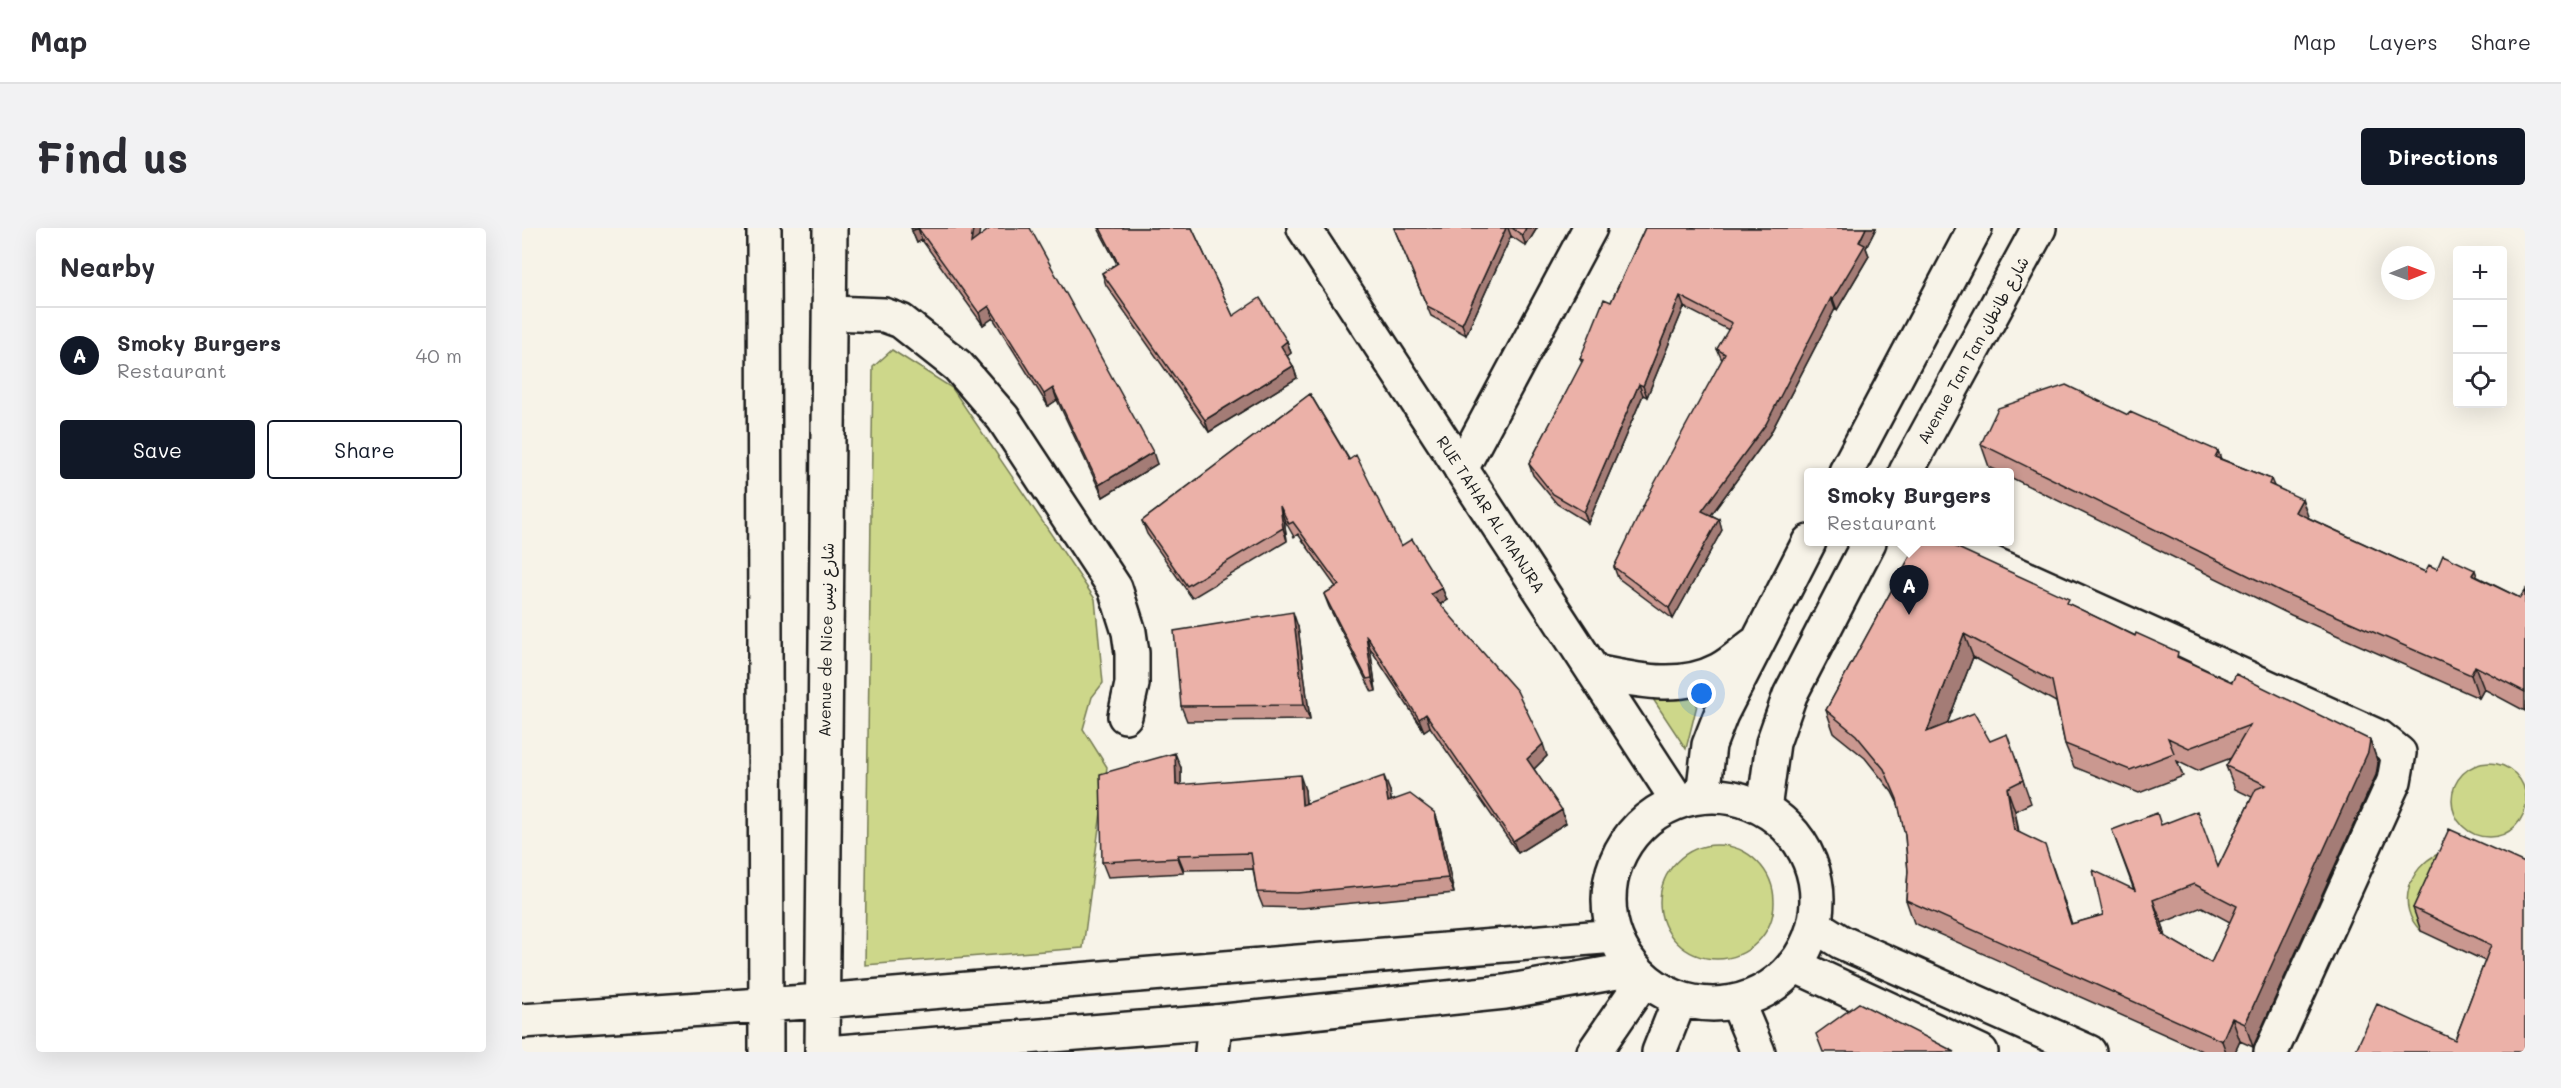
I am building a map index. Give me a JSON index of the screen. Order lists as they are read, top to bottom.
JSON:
{
  "streets": {
    "street": ["Avenue Tan Tan شارع طانطان", "RUE TAHAR AL MANJRA", "Avenue de Nice شارع نيس"]
  },
  "north": "right",
  "page": {
    "header": "Map",
    "nav": ["Map", "Layers", "Share"],
    "buttons": [
      "Directions",
      ["Save", "Share"]
    ],
    "title": "Find us",
    "heading": "Nearby",
    "map_buttons": ["+", "−"],
    "list": [
      {
        "mark": "A",
        "name": "Smoky Burgers",
        "note": "Restaurant",
        "value": "40 m"
      }
    ],
    "popup": ["Smoky Burgers", "Restaurant"],
    "pins": "A"
  }
}
